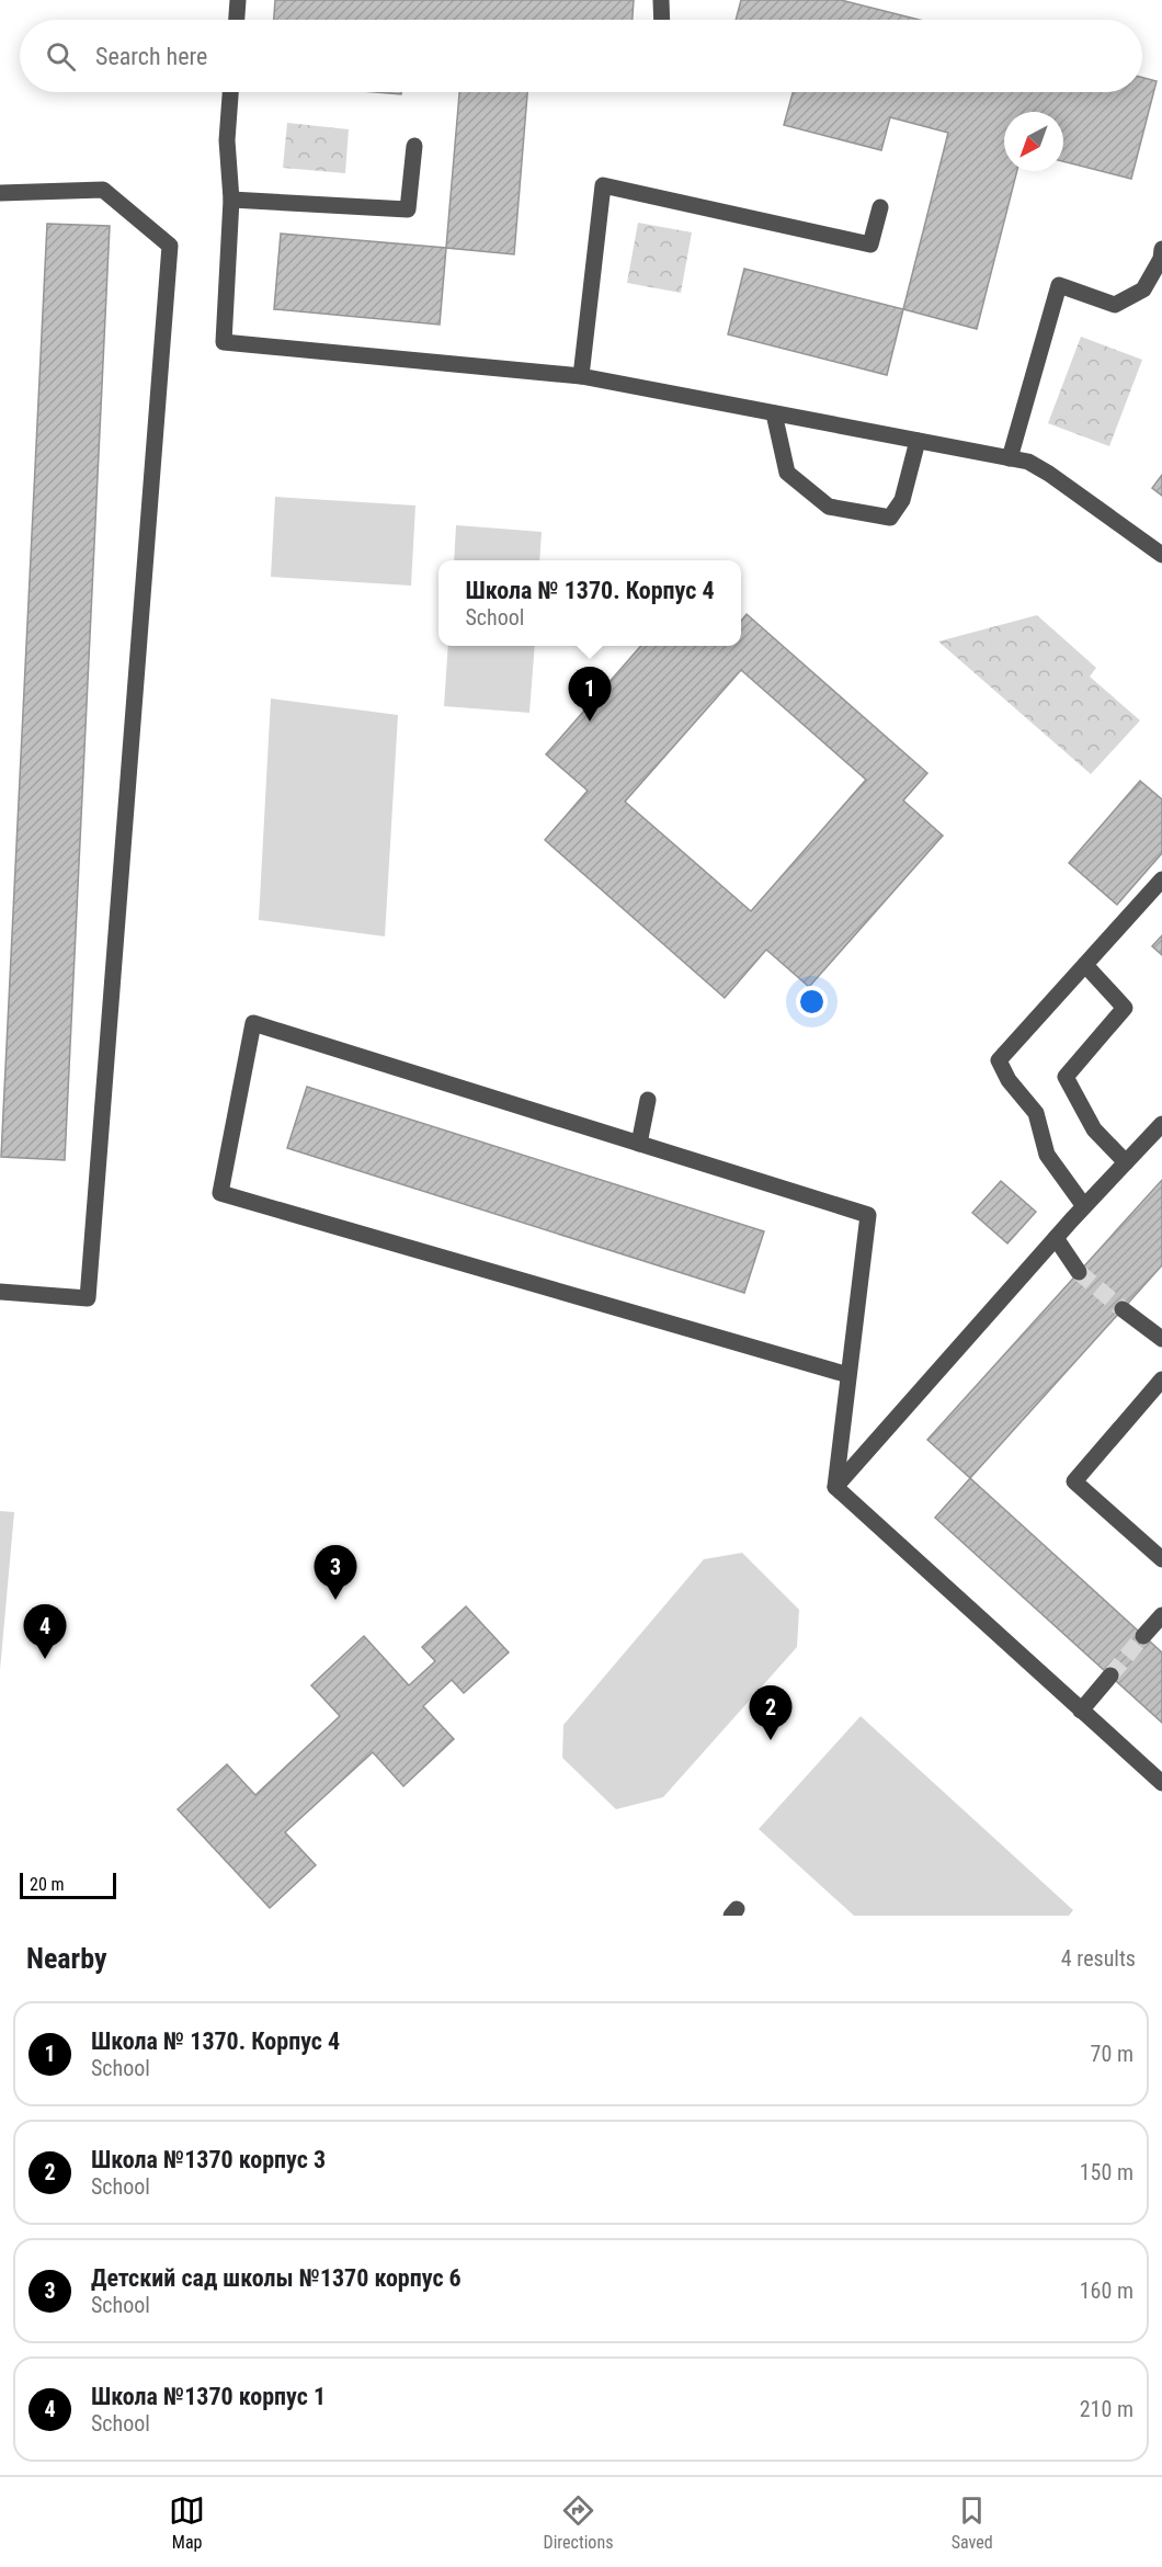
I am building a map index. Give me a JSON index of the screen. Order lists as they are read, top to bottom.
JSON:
{
  "scale_bar": "20 m",
  "north": "bottom left",
  "page": {
    "search": "Search here",
    "popup": ["Школа № 1370. Корпус 4", "School"],
    "pins": [
      "1",
      "3",
      "4",
      "2"
    ],
    "scale": "20 m",
    "heading": ["Nearby", "4 results"],
    "list": [
      {
        "mark": "1",
        "name": "Школа № 1370. Корпус 4",
        "note": "School",
        "value": "70 m"
      },
      {
        "mark": "2",
        "name": "Школа №1370 корпус 3",
        "note": "School",
        "value": "150 m"
      },
      {
        "mark": "3",
        "name": "Детский сад школы №1370 корпус 6",
        "note": "School",
        "value": "160 m"
      },
      {
        "mark": "4",
        "name": "Школа №1370 корпус 1",
        "note": "School",
        "value": "210 m"
      }
    ],
    "nav": ["Map", "Directions", "Saved"]
  }
}
